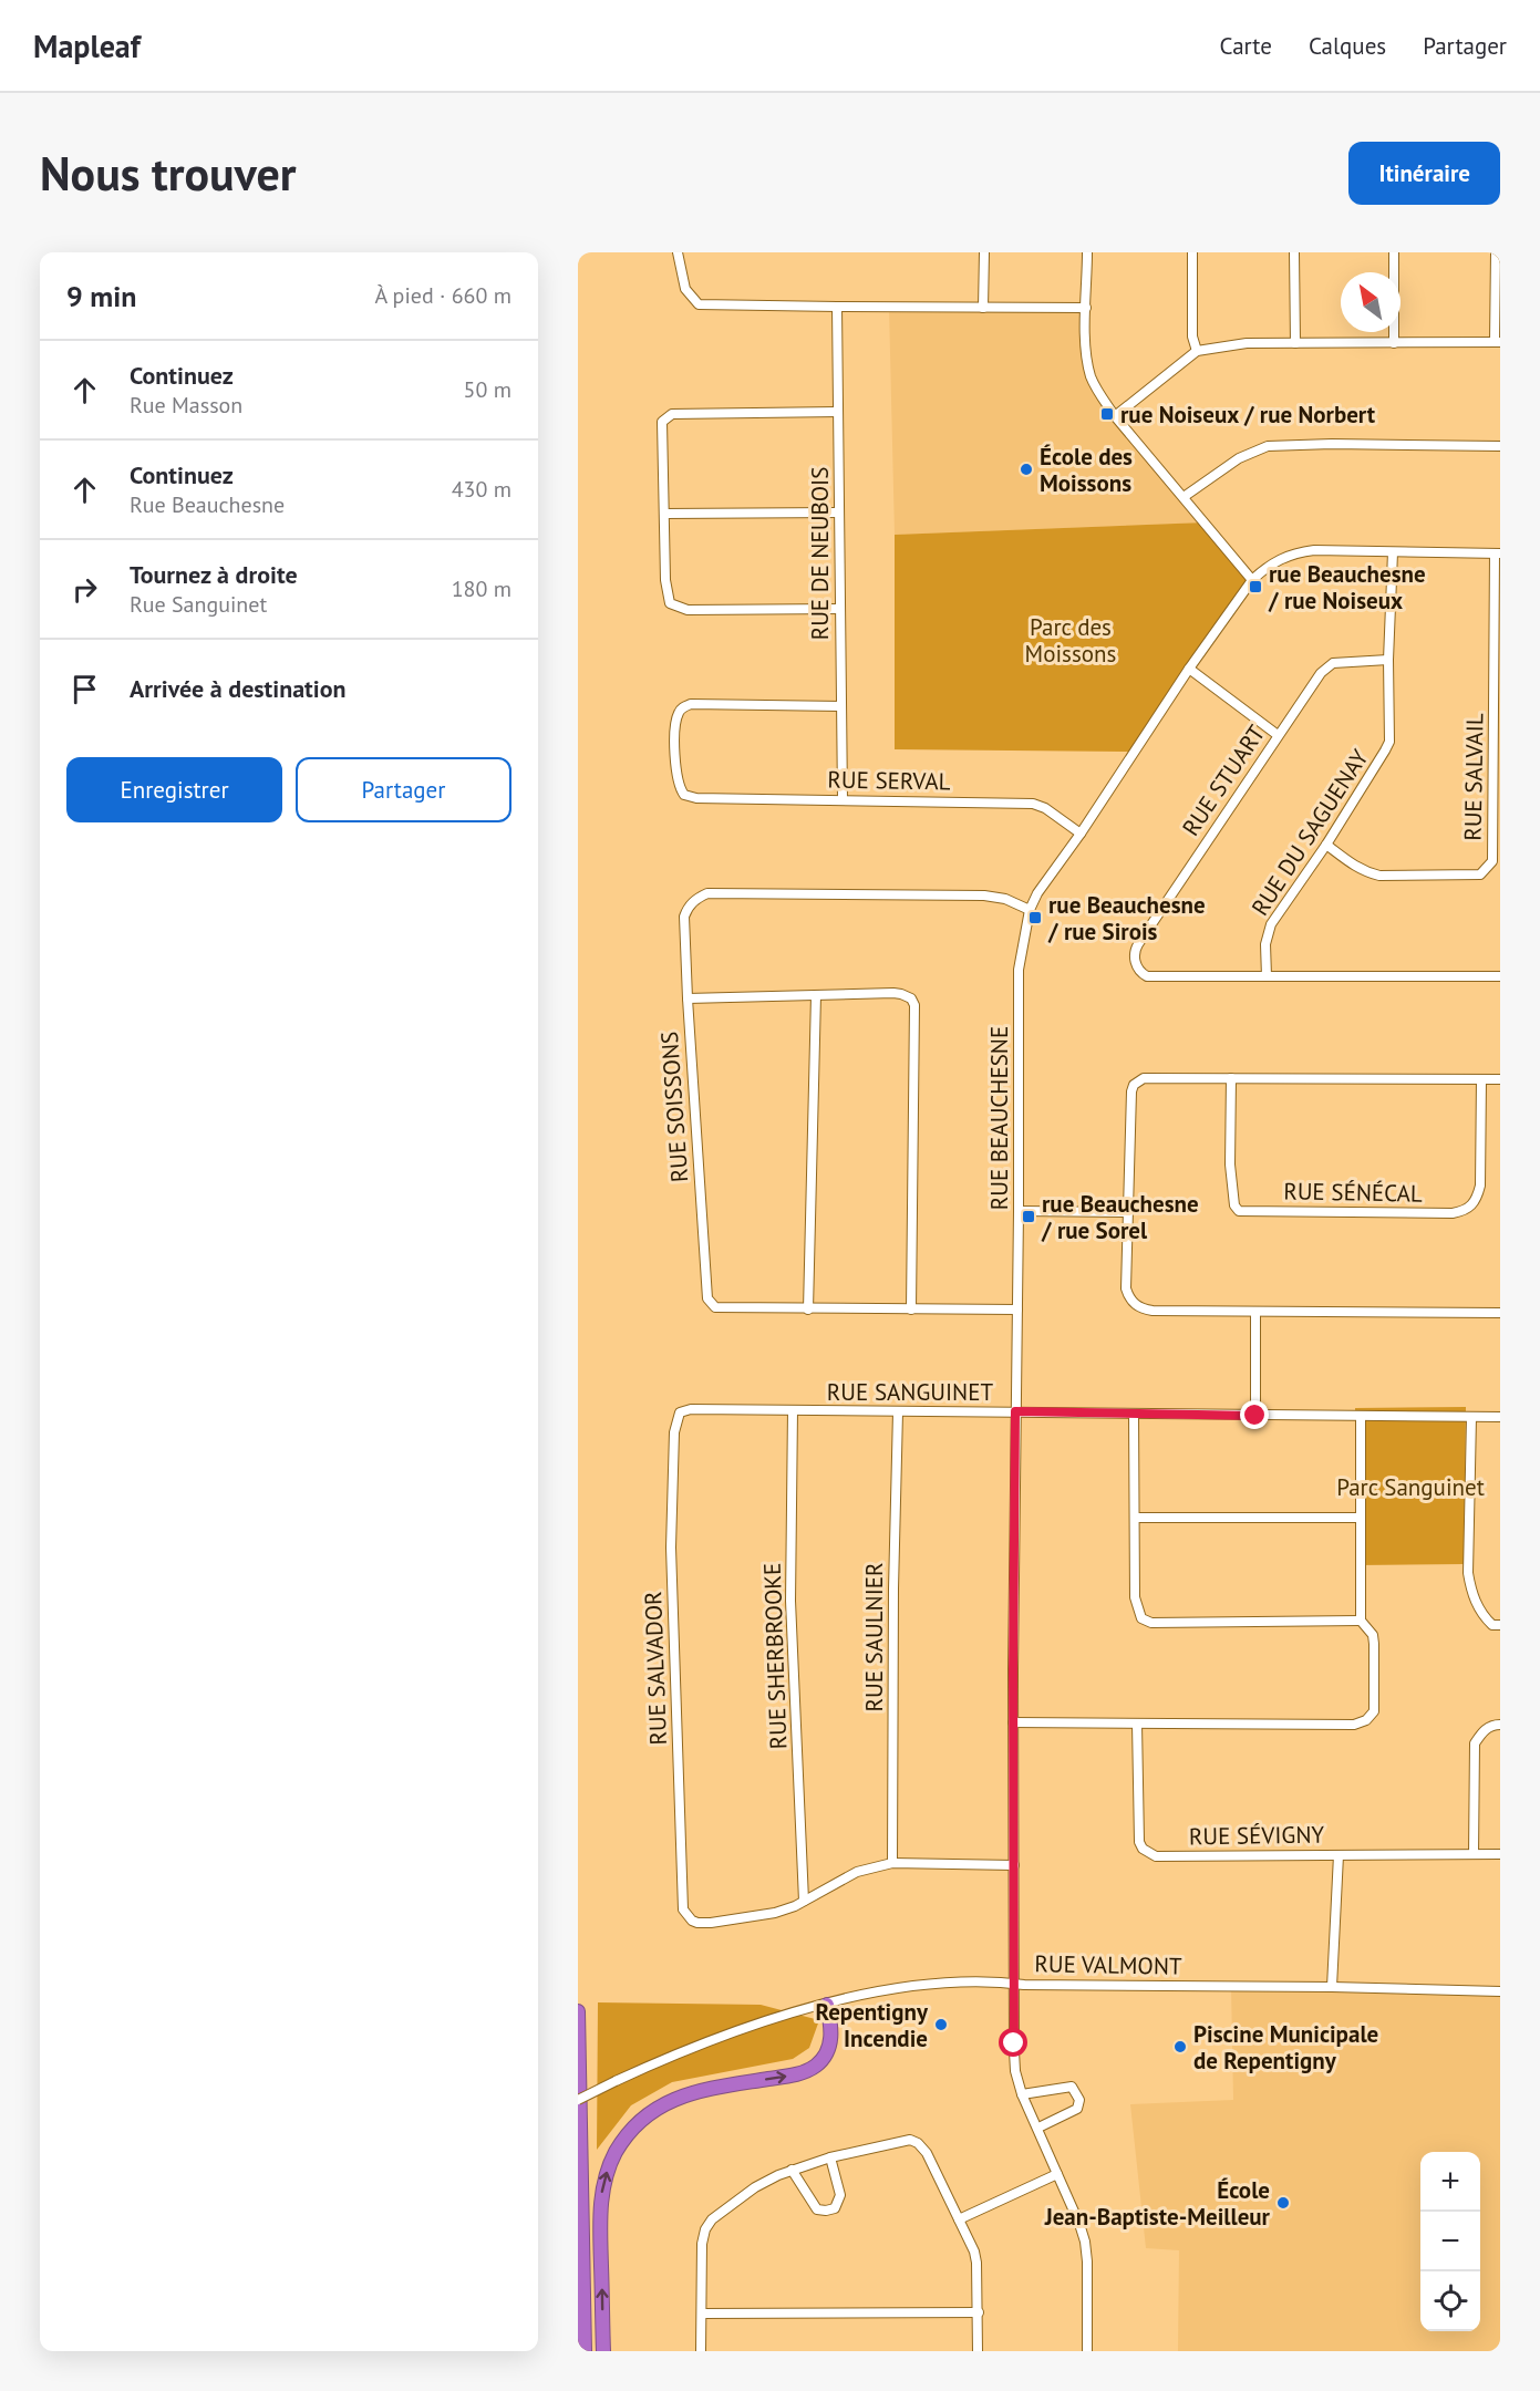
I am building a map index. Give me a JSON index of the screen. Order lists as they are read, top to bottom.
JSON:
{
  "streets": {
    "street": [
      "RUE DE NEUBOIS",
      "RUE SALVAIL",
      "RUE SERVAL",
      "RUE STUART",
      "RUE DU SAGUENAY",
      "RUE SOISSONS",
      "RUE BEAUCHESNE",
      "RUE SÉNÉCAL",
      "RUE SANGUINET",
      "RUE SAULNIER",
      "RUE SHERBROOKE",
      "RUE SALVADOR",
      "RUE SÉVIGNY",
      "RUE VALMONT"
    ]
  },
  "crossings": [
    ["RUE DE NEUBOIS", "RUE SERVAL"],
    ["RUE SALVAIL", "RUE DU SAGUENAY"],
    ["RUE SALVAIL", "RUE BEAUCHESNE"],
    ["RUE SERVAL", "RUE BEAUCHESNE"],
    ["RUE STUART", "RUE DU SAGUENAY"],
    ["RUE DU SAGUENAY", "RUE BEAUCHESNE"],
    ["RUE SOISSONS", "RUE BEAUCHESNE"],
    ["RUE BEAUCHESNE", "RUE SANGUINET"],
    ["RUE BEAUCHESNE", "RUE VALMONT"],
    ["RUE SANGUINET", "RUE SAULNIER"],
    ["RUE SANGUINET", "RUE SHERBROOKE"],
    ["RUE SANGUINET", "RUE SALVADOR"],
    ["RUE SHERBROOKE", "RUE SALVADOR"]
  ],
  "parks": ["Parc des Moissons", "Parc Sanguinet"],
  "places": {
    "transit": [
      "rue Noiseux / rue Norbert",
      "rue Beauchesne / rue Noiseux",
      "rue Beauchesne / rue Sirois",
      "rue Beauchesne / rue Sorel"
    ],
    "other": [
      "École des Moissons",
      "Repentigny Incendie",
      "Piscine Municipale de Repentigny",
      "École Jean-Baptiste-Meilleur"
    ]
  },
  "north": "top left",
  "page": {
    "header": "Mapleaf",
    "nav": ["Carte", "Calques", "Partager"],
    "buttons": [
      "Itinéraire",
      ["Enregistrer", "Partager"]
    ],
    "title": "Nous trouver",
    "heading": ["9 min", "À pied · 660 m"],
    "list": [
      ["Continuez", "Rue Masson", "50 m"],
      ["Continuez", "Rue Beauchesne", "430 m"],
      ["Tournez à droite", "Rue Sanguinet", "180 m"],
      "Arrivée à destination"
    ],
    "map_buttons": ["+", "−"]
  }
}
